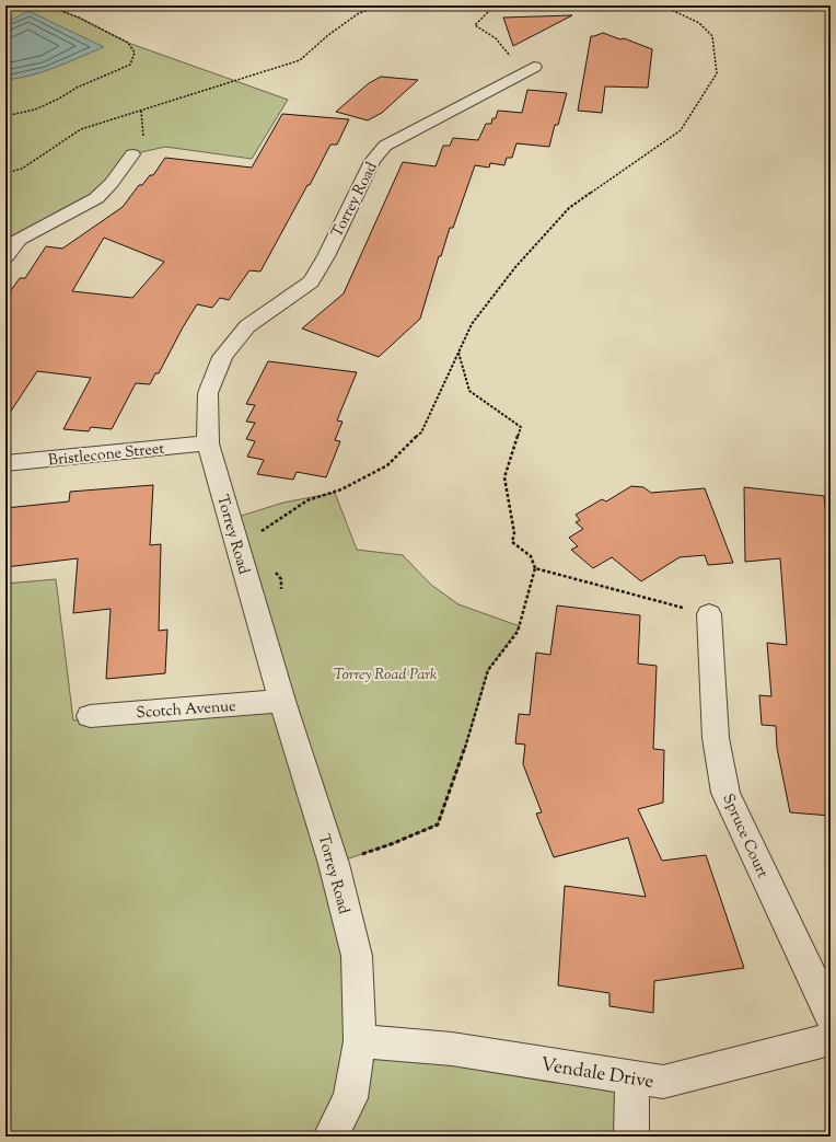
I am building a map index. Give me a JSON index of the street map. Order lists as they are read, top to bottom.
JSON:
{
  "streets": {
    "street": [
      "Torrey Road",
      "Bristlecone Street",
      "Scotch Avenue",
      "Spruce Court",
      "Vendale Drive"
    ]
  },
  "crossings": [
    ["Torrey Road", "Bristlecone Street"],
    ["Torrey Road", "Scotch Avenue"],
    ["Torrey Road", "Vendale Drive"]
  ],
  "parks": ["Torrey Road Park"]
}
